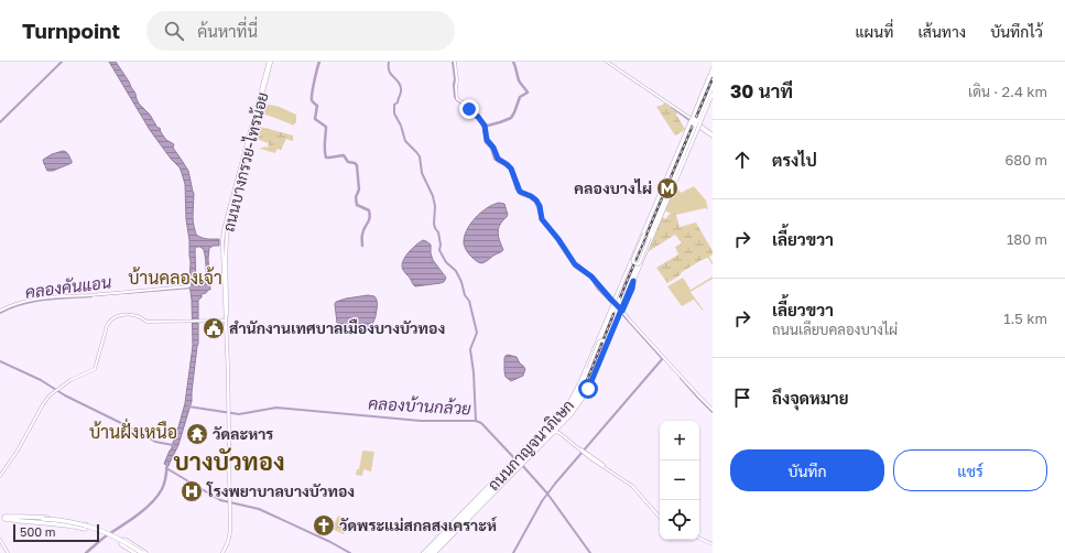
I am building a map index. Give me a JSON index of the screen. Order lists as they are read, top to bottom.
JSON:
{
  "streets": {
    "main road": ["ถนนบางกรวย-ไทรน้อย", "ถนนกาญจนาภิเษก"]
  },
  "districts": ["บ้านคลองเจ้า", "บ้านฝั่งเหนือ", "บางบัวทอง"],
  "water": ["คลองคันแอน", "คลองบ้านกล้วย"],
  "places": {
    "metro station": ["คลองบางไผ่"],
    "public building": ["สำนักงานเทศบาลเมืองบางบัวทอง"],
    "temple": ["วัดละหาร"],
    "hospital": ["โรงพยาบาลบางบัวทอง"],
    "church": ["วัดพระแม่สกลสงเคราะห์"]
  },
  "scale_bar": "500 m",
  "page": {
    "header": "Turnpoint",
    "search": "ค้นหาที่นี่",
    "nav": ["แผนที่", "เส้นทาง", "บันทึกไว้"],
    "heading": ["30 นาที", "เดิน · 2.4 km"],
    "list": [
      ["ตรงไป", "680 m"],
      ["เลี้ยวขวา", "180 m"],
      ["เลี้ยวขวา", "ถนนเลียบคลองบางไผ่", "1.5 km"],
      "ถึงจุดหมาย"
    ],
    "map_buttons": ["+", "−"],
    "buttons": ["บันทึก", "แชร์"],
    "scale": "500 m"
  }
}
